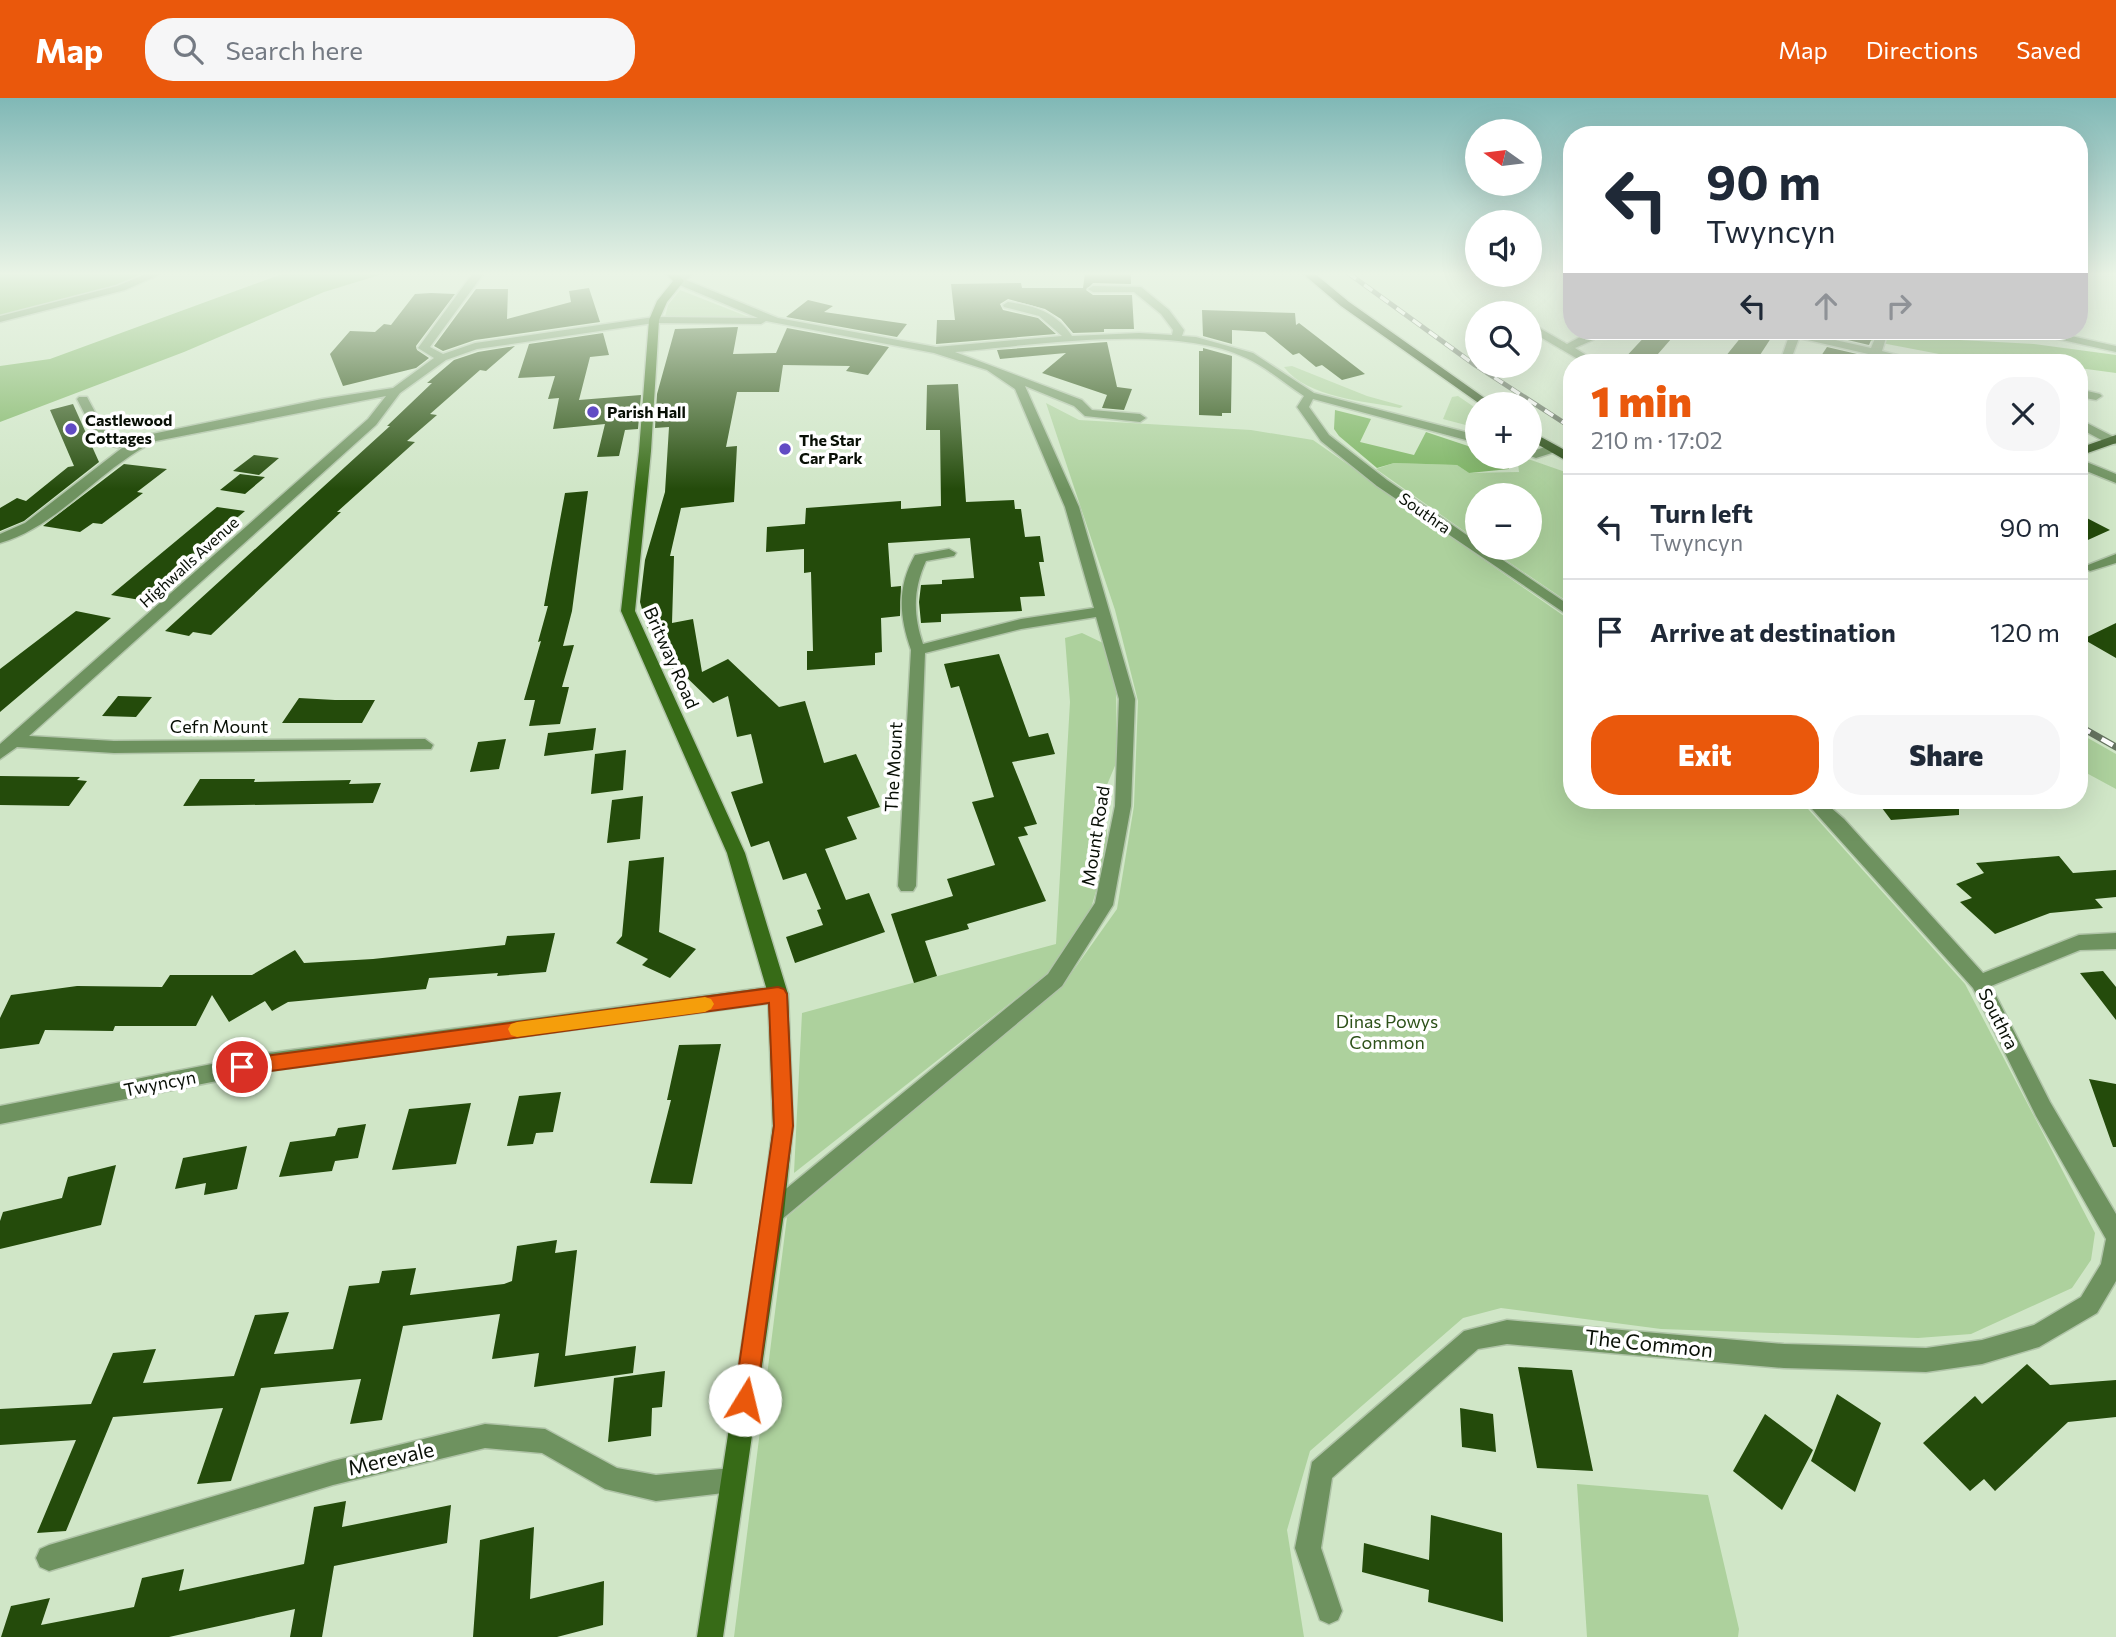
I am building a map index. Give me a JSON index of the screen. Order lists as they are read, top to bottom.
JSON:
{
  "streets": {
    "street": [
      "Southra",
      "Highwalls Avenue",
      "Britway Road",
      "Cefn Mount",
      "The Mount",
      "Mount Road",
      "Twyncyn",
      "The Common",
      "Merevale"
    ]
  },
  "crossings": [
    ["Southra", "The Common"],
    ["Highwalls Avenue", "Cefn Mount"],
    ["Britway Road", "Mount Road"],
    ["Britway Road", "Twyncyn"],
    ["Britway Road", "Merevale"]
  ],
  "parks": ["Dinas Powys Common"],
  "places": ["Parish Hall", "Castlewood Cottages", "The Star Car Park"],
  "north": "left",
  "page": {
    "header": "Map",
    "search": "Search here",
    "nav": ["Map", "Directions", "Saved"],
    "map_buttons": ["+", "−"],
    "turn": ["90 m", "Twyncyn"],
    "heading": ["1 min", "210 m · 17:02"],
    "list": [
      {
        "name": "Turn left",
        "note": "Twyncyn",
        "value": "90 m"
      },
      {
        "name": "Arrive at destination",
        "value": "120 m"
      }
    ],
    "buttons": ["Exit", "Share"]
  }
}
